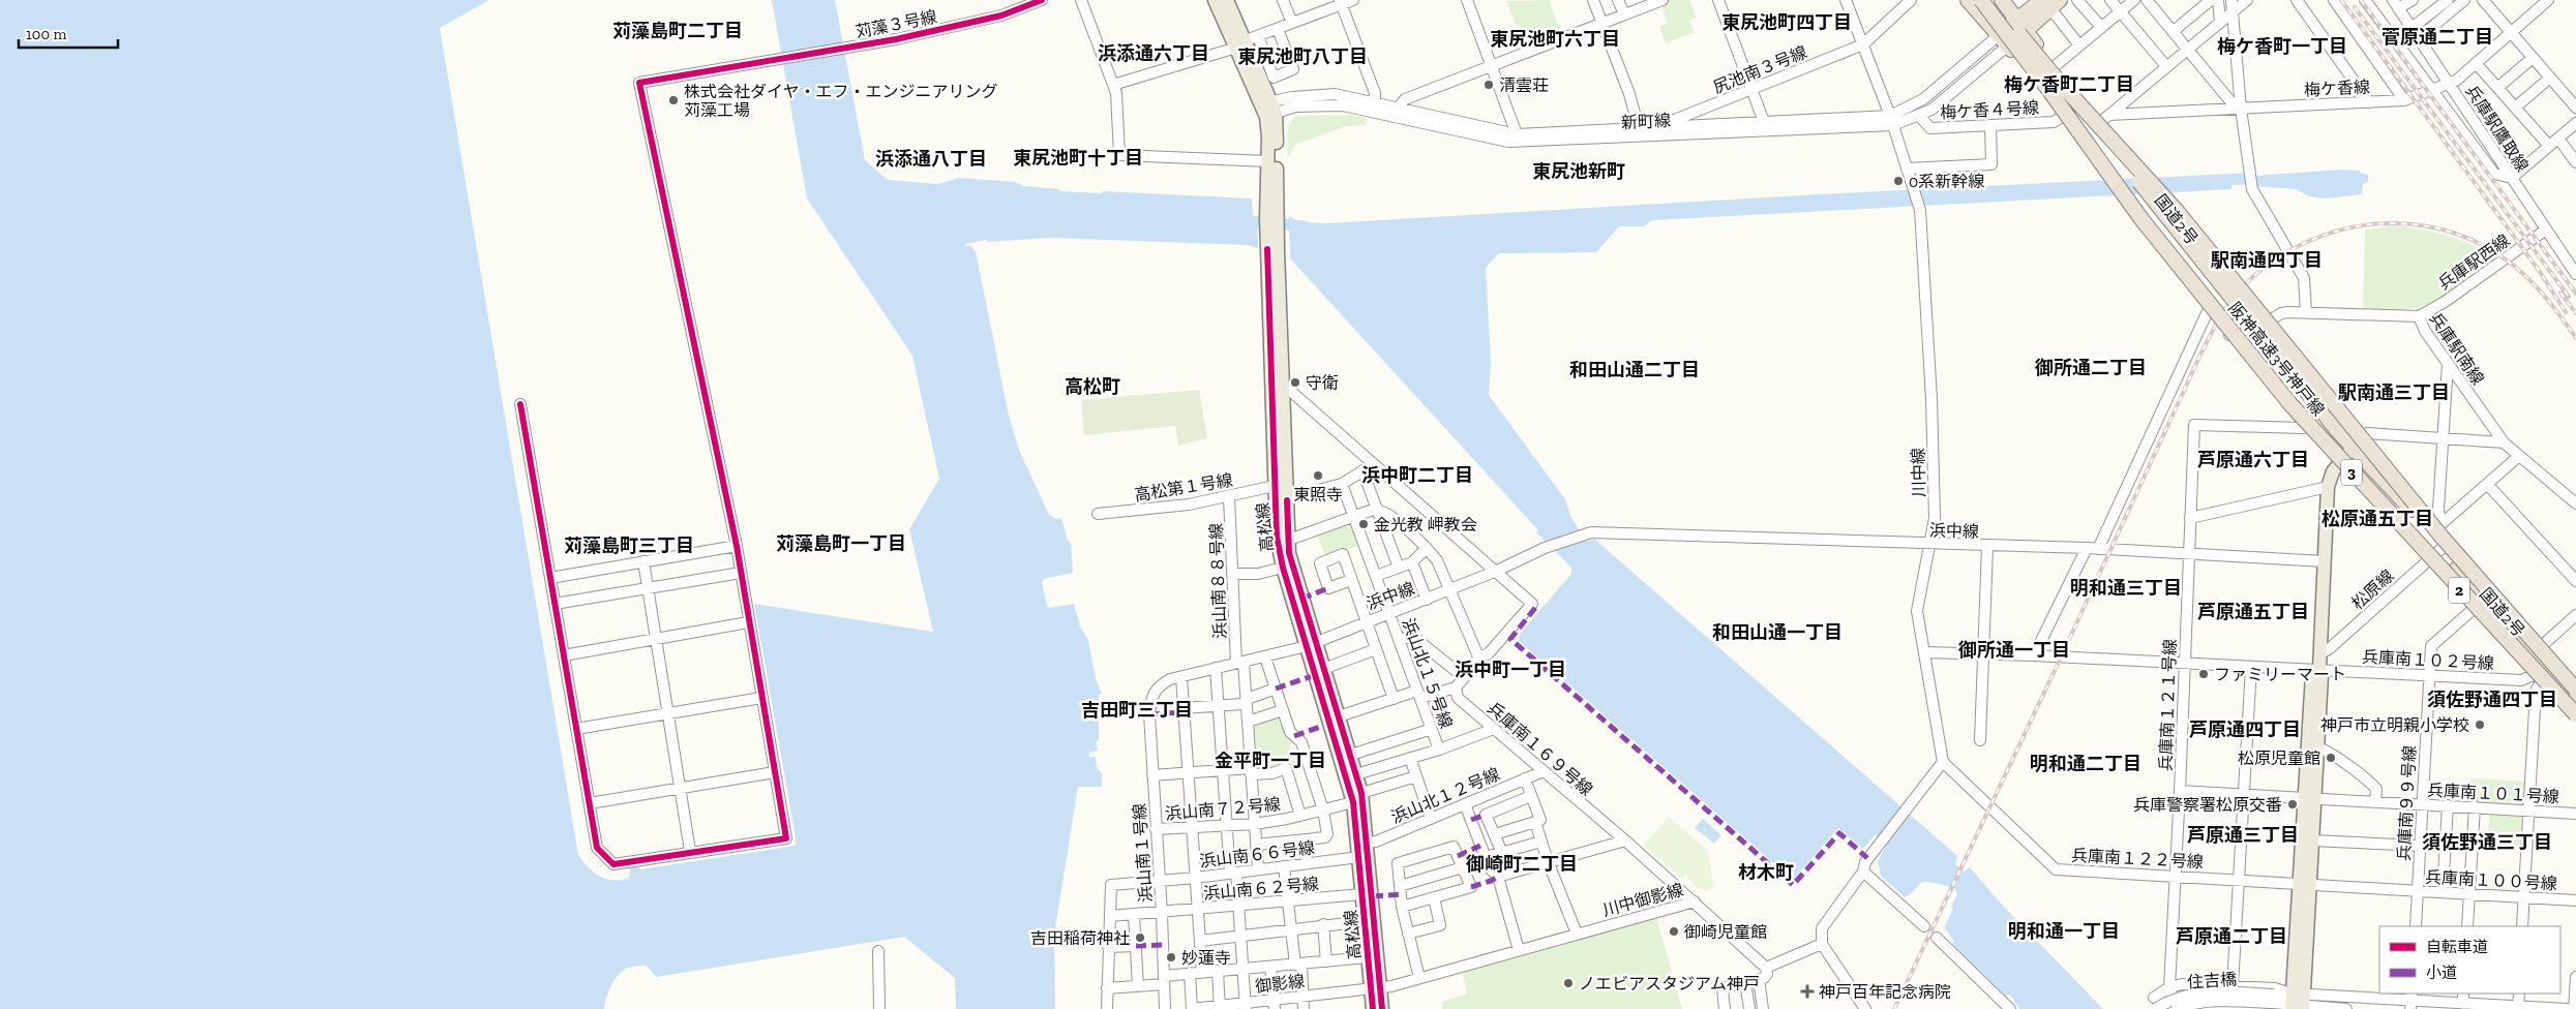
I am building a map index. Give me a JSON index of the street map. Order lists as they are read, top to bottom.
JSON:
{
  "streets": {
    "highway": [
      "国道2号",
      "阪神高速3号神戸線",
      "3",
      "2"
    ],
    "main road": ["高松線"],
    "street": [
      "苅藻３号線",
      "尻池南３号線",
      "梅ケ香線",
      "梅ケ香４号線",
      "新町線",
      "兵庫駅鷹取線",
      "兵庫駅西線",
      "兵庫駅南線",
      "川中線",
      "高松第１号線",
      "浜中線",
      "浜山南８８号線",
      "松原線",
      "兵庫南１０２号線",
      "浜山北１５号線",
      "兵庫南１２１号線",
      "兵庫南１６９号線",
      "兵庫南１０１号線",
      "浜山北１２号線",
      "兵庫南９９号線",
      "浜山南７２号線",
      "浜山南１号線",
      "浜山南６６号線",
      "兵庫南１２２号線",
      "兵庫南１００号線",
      "浜山南６２号線",
      "川中御影線",
      "住吉橋",
      "御影線"
    ]
  },
  "crossings": [
    ["尻池南３号線", "新町線"],
    ["梅ケ香線", "兵庫駅鷹取線"],
    ["梅ケ香４号線", "新町線"],
    ["梅ケ香４号線", "国道2号"],
    ["新町線", "国道2号"],
    ["新町線", "高松線"],
    ["兵庫駅鷹取線", "兵庫駅西線"],
    ["国道2号", "松原線"],
    ["国道2号", "兵庫南１０２号線"],
    ["国道2号", "兵庫南９９号線"],
    ["兵庫駅西線", "兵庫駅南線"],
    ["阪神高速3号神戸線", "3"],
    ["川中線", "浜中線"],
    ["川中線", "兵庫南１０２号線"],
    ["川中線", "兵庫南１２２号線"],
    ["高松第１号線", "高松線"],
    ["高松第１号線", "浜山南８８号線"],
    ["高松線", "浜中線"],
    ["高松線", "浜山北１５号線"],
    ["高松線", "浜山北１２号線"],
    ["高松線", "浜山南７２号線"],
    ["高松線", "浜山南６６号線"],
    ["高松線", "浜山南６２号線"],
    ["高松線", "川中御影線"],
    ["高松線", "御影線"],
    ["浜中線", "浜山南８８号線"],
    ["浜中線", "浜山北１５号線"],
    ["浜中線", "兵庫南１２１号線"],
    ["浜中線", "浜山南１号線"],
    ["浜山南８８号線", "浜山南７２号線"],
    ["浜山南８８号線", "浜山南６６号線"],
    ["兵庫南１０２号線", "兵庫南１２１号線"],
    ["兵庫南１０２号線", "兵庫南９９号線"],
    ["兵庫南１２１号線", "兵庫南１０１号線"],
    ["兵庫南１２１号線", "兵庫南１２２号線"],
    ["兵庫南１６９号線", "浜山北１２号線"],
    ["兵庫南１６９号線", "川中御影線"],
    ["兵庫南１０１号線", "兵庫南９９号線"],
    ["浜山北１２号線", "浜山南６６号線"],
    ["兵庫南９９号線", "兵庫南１００号線"],
    ["浜山南７２号線", "浜山南１号線"],
    ["浜山南１号線", "浜山南６６号線"],
    ["浜山南１号線", "浜山南６２号線"],
    ["浜山南６６号線", "浜山南６２号線"],
    ["兵庫南１２２号線", "兵庫南１００号線"],
    ["川中御影線", "御影線"]
  ],
  "districts": [
    "東尻池町四丁目",
    "苅藻島町二丁目",
    "菅原通二丁目",
    "東尻池町六丁目",
    "梅ケ香町一丁目",
    "浜添通六丁目",
    "東尻池町八丁目",
    "梅ケ香町二丁目",
    "東尻池町十丁目",
    "浜添通八丁目",
    "東尻池新町",
    "駅南通四丁目",
    "御所通二丁目",
    "和田山通二丁目",
    "高松町",
    "駅南通三丁目",
    "芦原通六丁目",
    "浜中町二丁目",
    "松原通五丁目",
    "苅藻島町一丁目",
    "苅藻島町三丁目",
    "明和通三丁目",
    "芦原通五丁目",
    "和田山通一丁目",
    "御所通一丁目",
    "浜中町一丁目",
    "須佐野通四丁目",
    "吉田町三丁目",
    "芦原通四丁目",
    "金平町一丁目",
    "明和通二丁目",
    "芦原通三丁目",
    "須佐野通三丁目",
    "御崎町二丁目",
    "材木町",
    "明和通一丁目",
    "芦原通二丁目"
  ],
  "places": {
    "other": [
      "清雲荘",
      "株式会社ダイヤ・エフ・エンジニアリング 苅藻工場",
      "0系新幹線",
      "守衛",
      "東照寺",
      "金光教 岬教会",
      "ファミリーマート",
      "神戸市立明親小学校",
      "松原児童館",
      "兵庫警察署松原交番",
      "御崎児童館",
      "吉田稲荷神社",
      "妙蓮寺",
      "ノエビアスタジアム神戸"
    ],
    "health": ["神戸百年記念病院"]
  },
  "legend": ["自転車道", "小道"],
  "scale_bar": "100 m"
}
